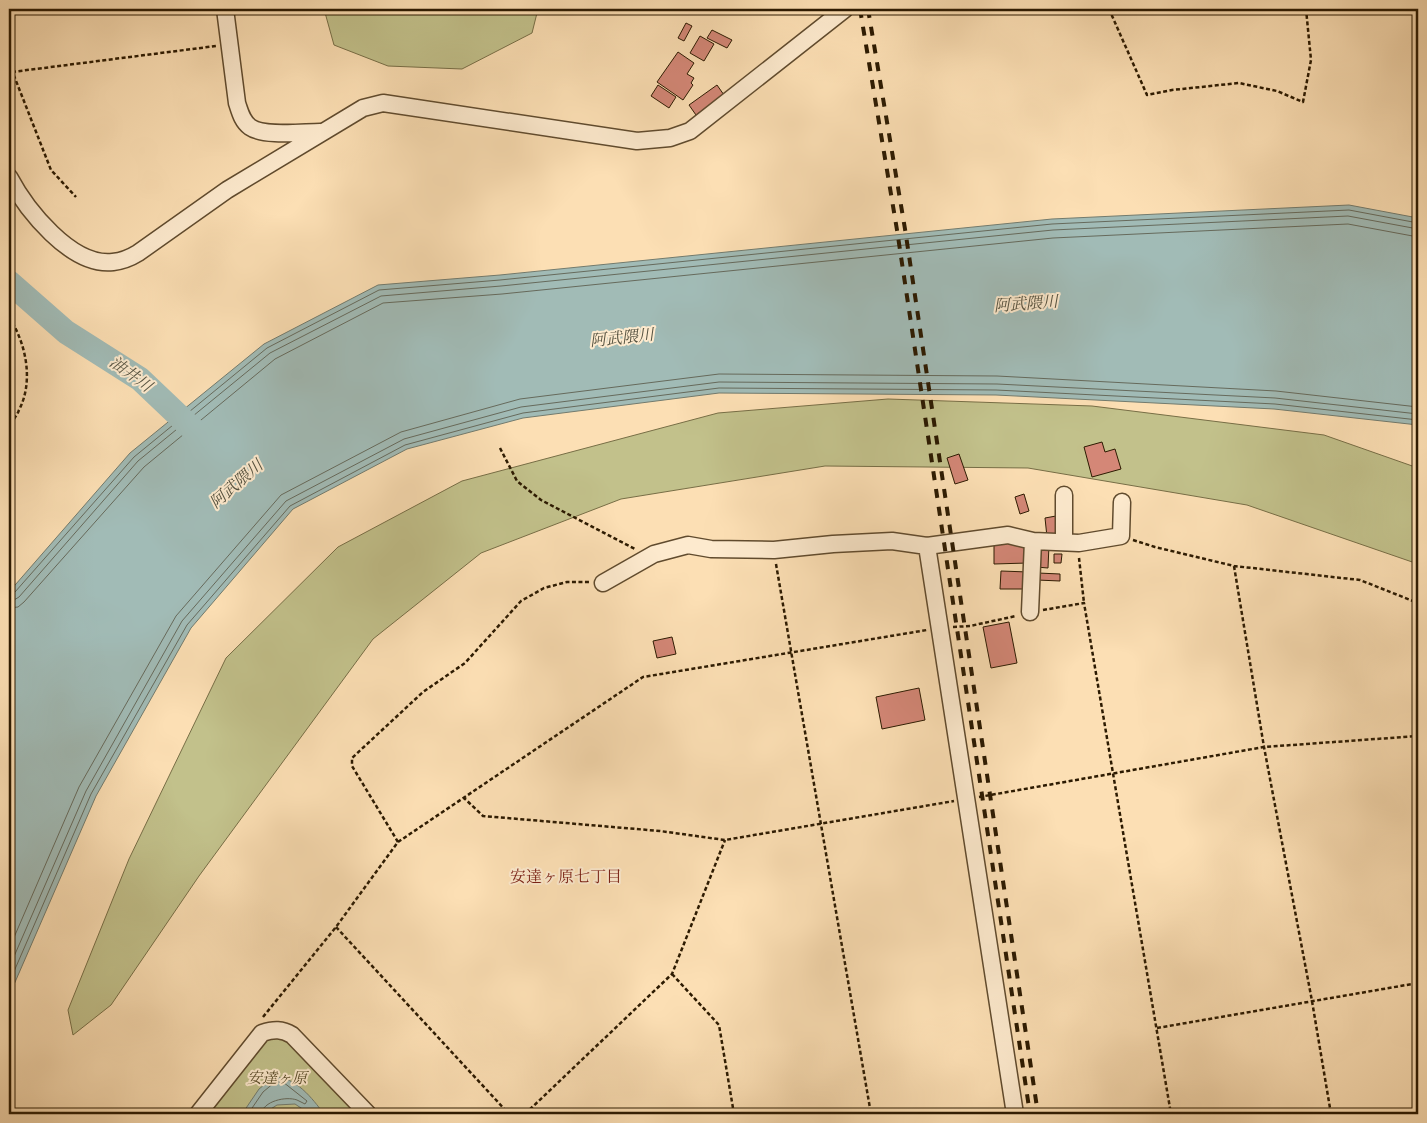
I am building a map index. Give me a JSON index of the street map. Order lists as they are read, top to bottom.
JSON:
{
  "districts": ["安達ヶ原七丁目"],
  "water": ["阿武隈川", "油井川"],
  "parks": ["安達ヶ原"]
}
